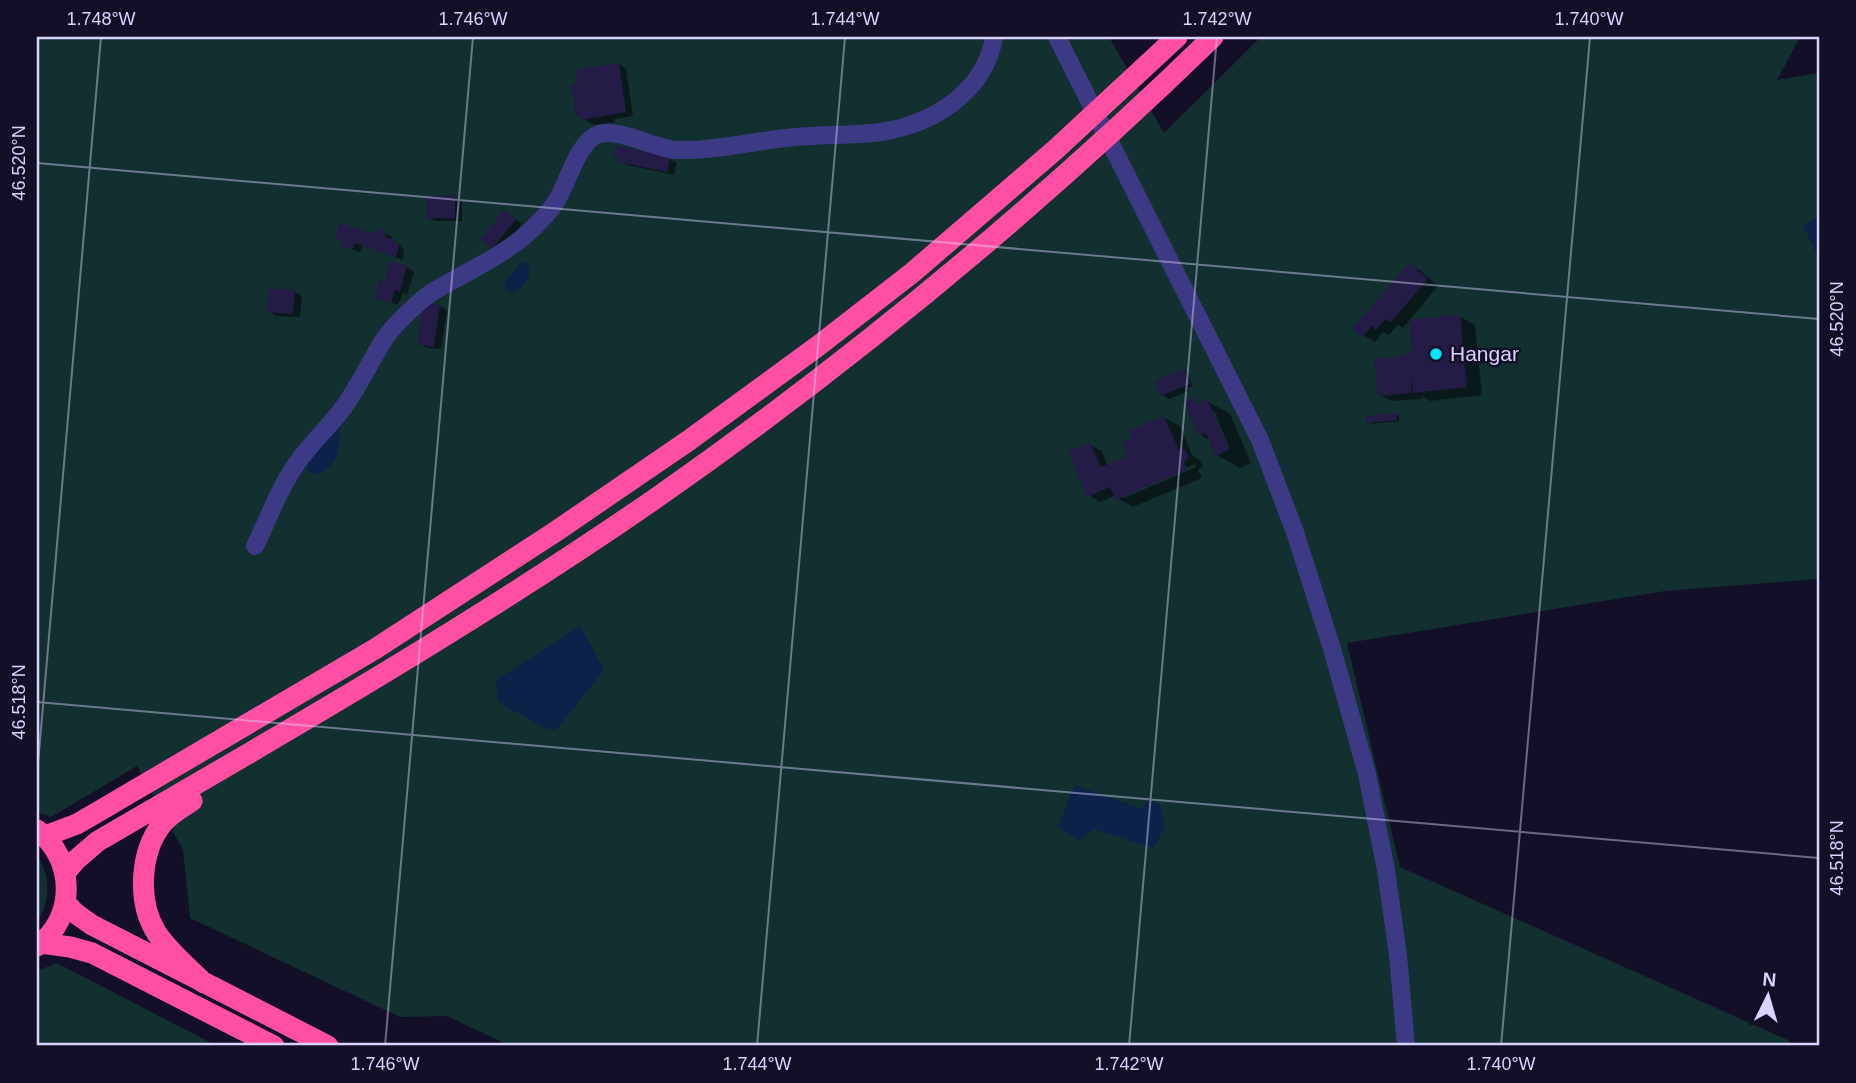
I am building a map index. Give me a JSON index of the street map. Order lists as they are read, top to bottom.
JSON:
{
  "places": ["Hangar"],
  "north": "top",
  "coordinates": [
    "1.748°W",
    "1.746°W",
    "1.744°W",
    "1.742°W",
    "1.740°W",
    "46.520°N",
    "46.518°N"
  ]
}
